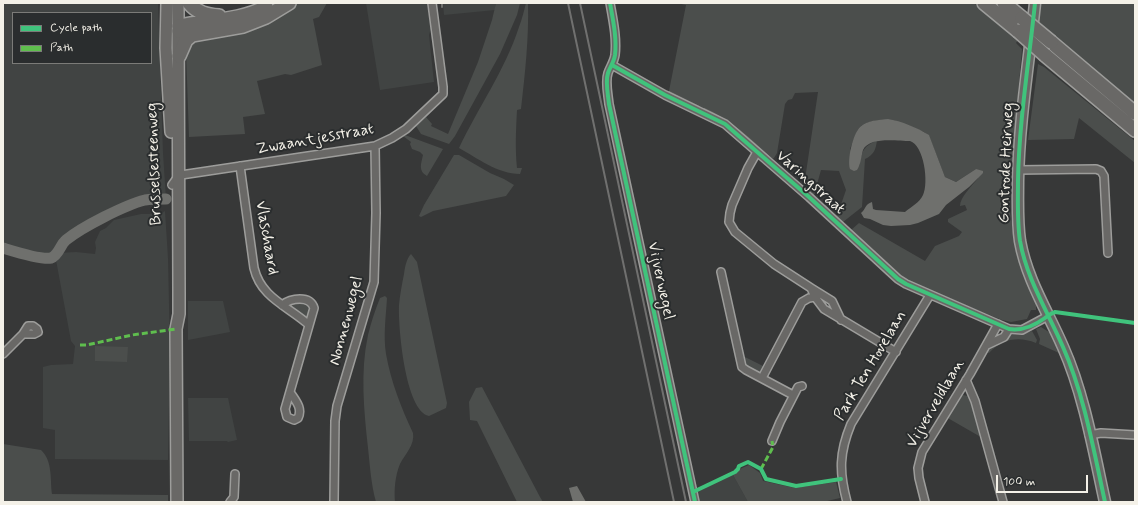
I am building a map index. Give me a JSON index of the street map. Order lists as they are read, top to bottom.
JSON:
{
  "streets": {
    "main road": ["Brusselsesteenweg"],
    "street": [
      "Zwaantjesstraat",
      "Gontrode Heirweg",
      "Varingstraat",
      "Vlaschaard",
      "Vijverwegel",
      "Nonnenwegel",
      "Park Ten Hovelaan",
      "Vijverveldlaan"
    ]
  },
  "crossings": [
    ["Zwaantjesstraat", "Brusselsesteenweg"],
    ["Zwaantjesstraat", "Vlaschaard"],
    ["Zwaantjesstraat", "Nonnenwegel"],
    ["Varingstraat", "Vijverwegel"],
    ["Varingstraat", "Park Ten Hovelaan"],
    ["Varingstraat", "Vijverveldlaan"]
  ],
  "legend": ["Cycle path", "Path"],
  "scale_bar": "100 m"
}
